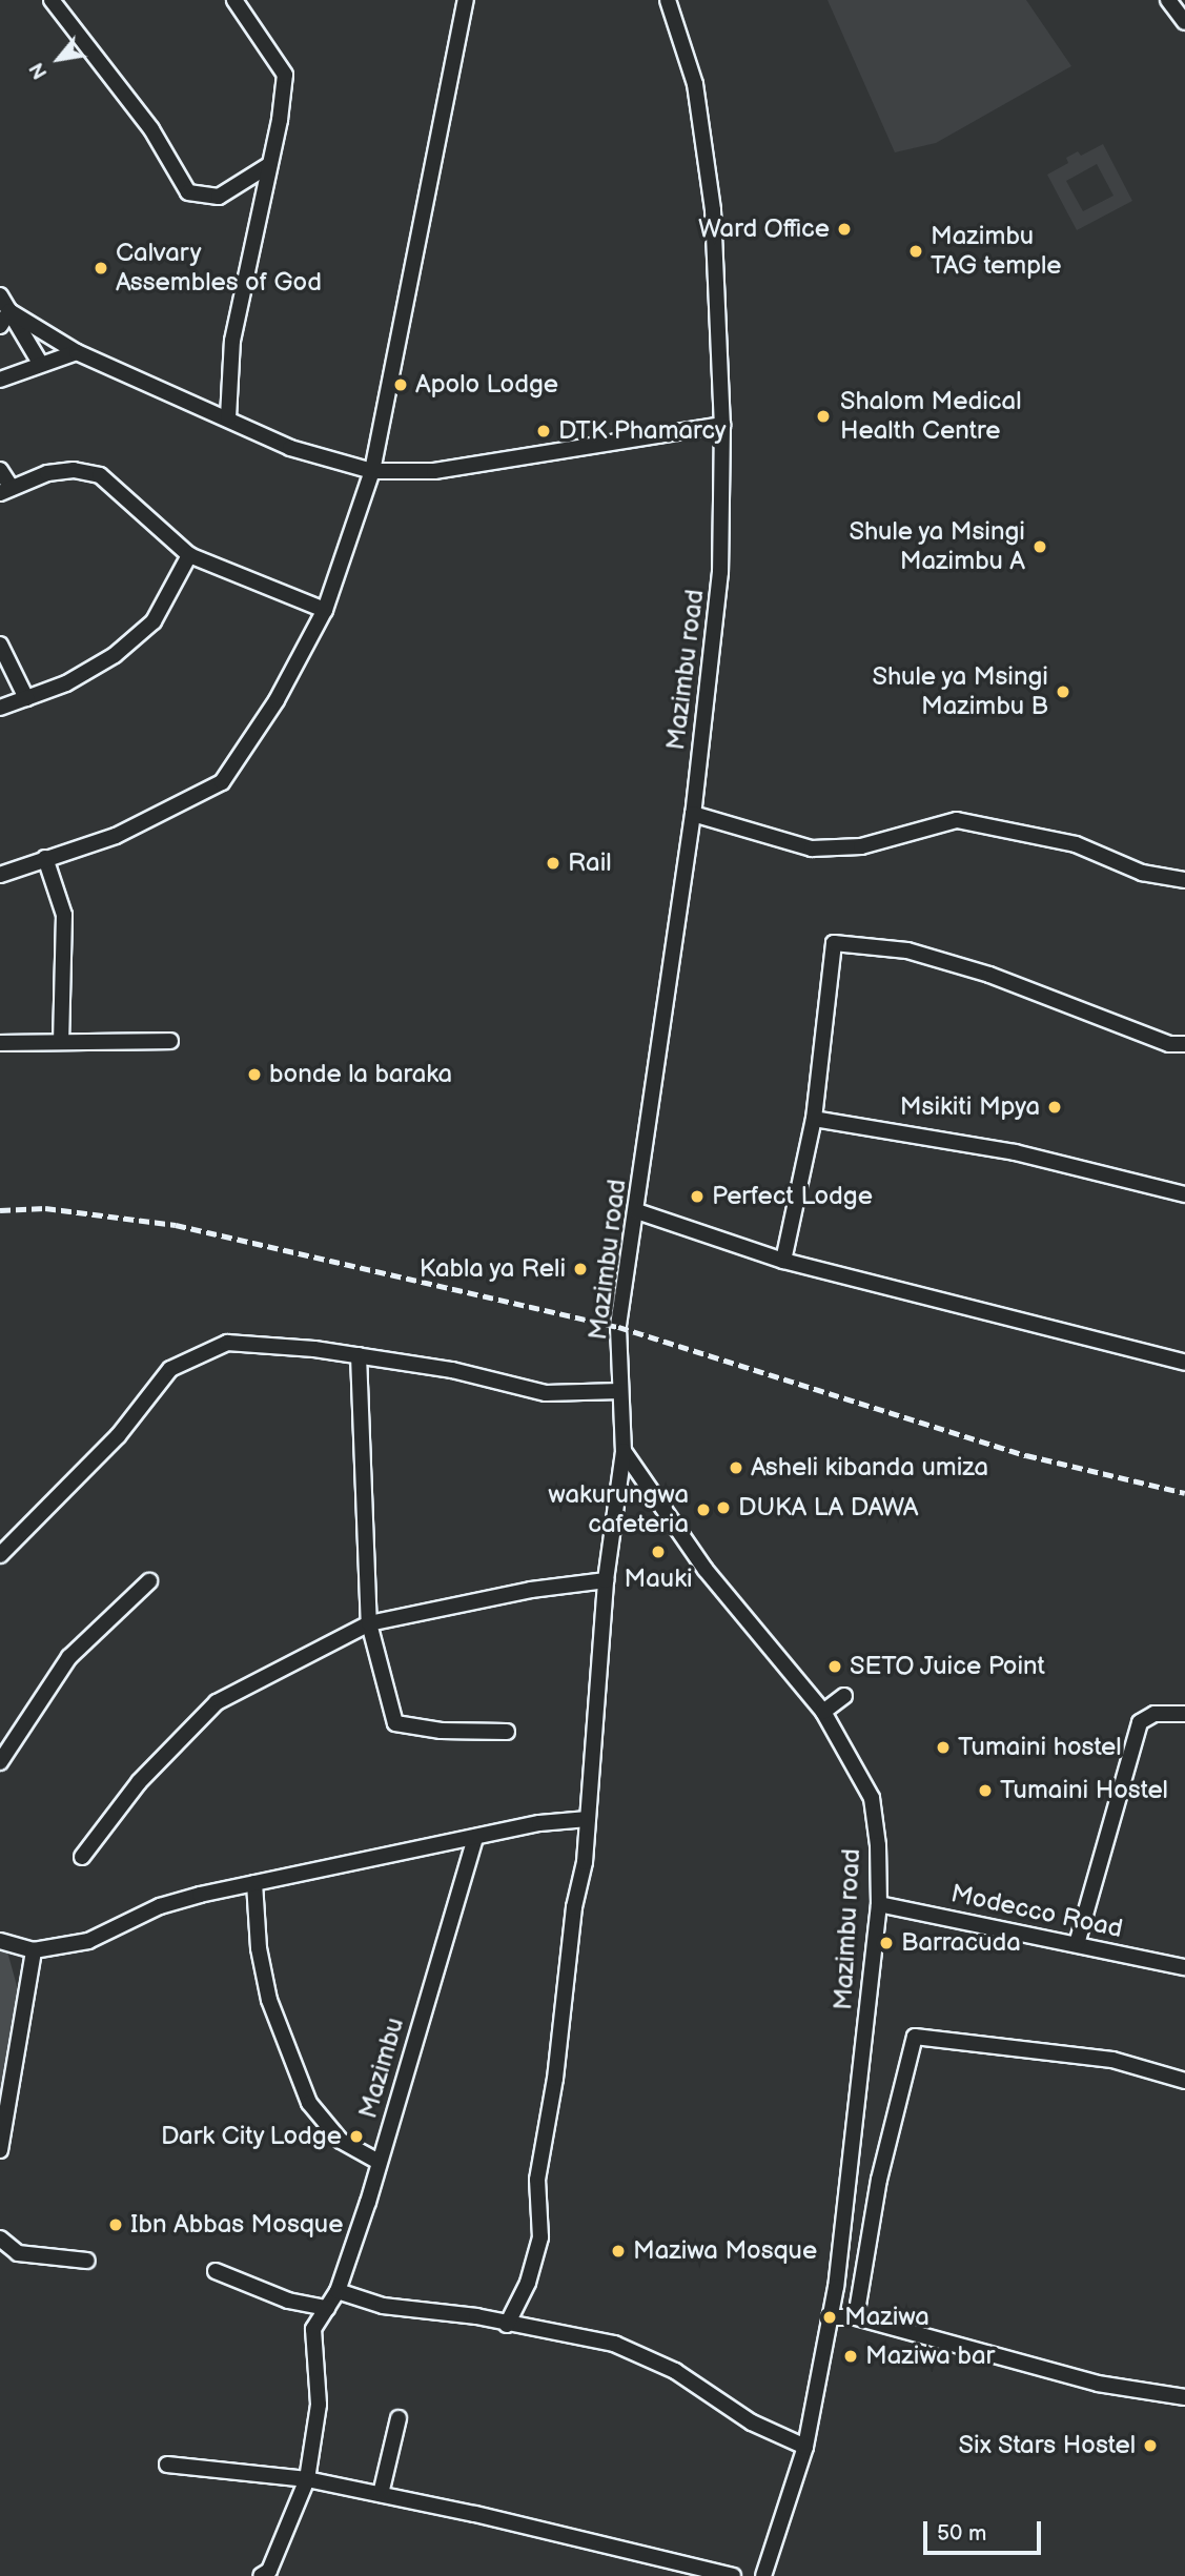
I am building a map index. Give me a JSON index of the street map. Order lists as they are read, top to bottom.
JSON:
{
  "streets": {
    "street": ["Mazimbu road", "Modecco Road", "Mazimbu"]
  },
  "crossings": [
    ["Mazimbu road", "Modecco Road"]
  ],
  "places": [
    "Ward Office",
    "Mazimbu TAG temple",
    "Calvary Assembles of God",
    "Apolo Lodge",
    "Shalom Medical Health Centre",
    "DTK Phamarcy",
    "Shule ya Msingi Mazimbu A",
    "Shule ya Msingi Mazimbu B",
    "Rail",
    "bonde la baraka",
    "Msikiti Mpya",
    "Perfect Lodge",
    "Kabla ya Reli",
    "Asheli kibanda umiza",
    "DUKA LA DAWA",
    "wakurungwa cafeteria",
    "Mauki",
    "SETO Juice Point",
    "Tumaini hostel",
    "Tumaini Hostel",
    "Barracuda",
    "Dark City Lodge",
    "Ibn Abbas Mosque",
    "Maziwa Mosque",
    "Maziwa",
    "Maziwa bar",
    "Six Stars Hostel"
  ],
  "scale_bar": "50 m",
  "north": "bottom left"
}
